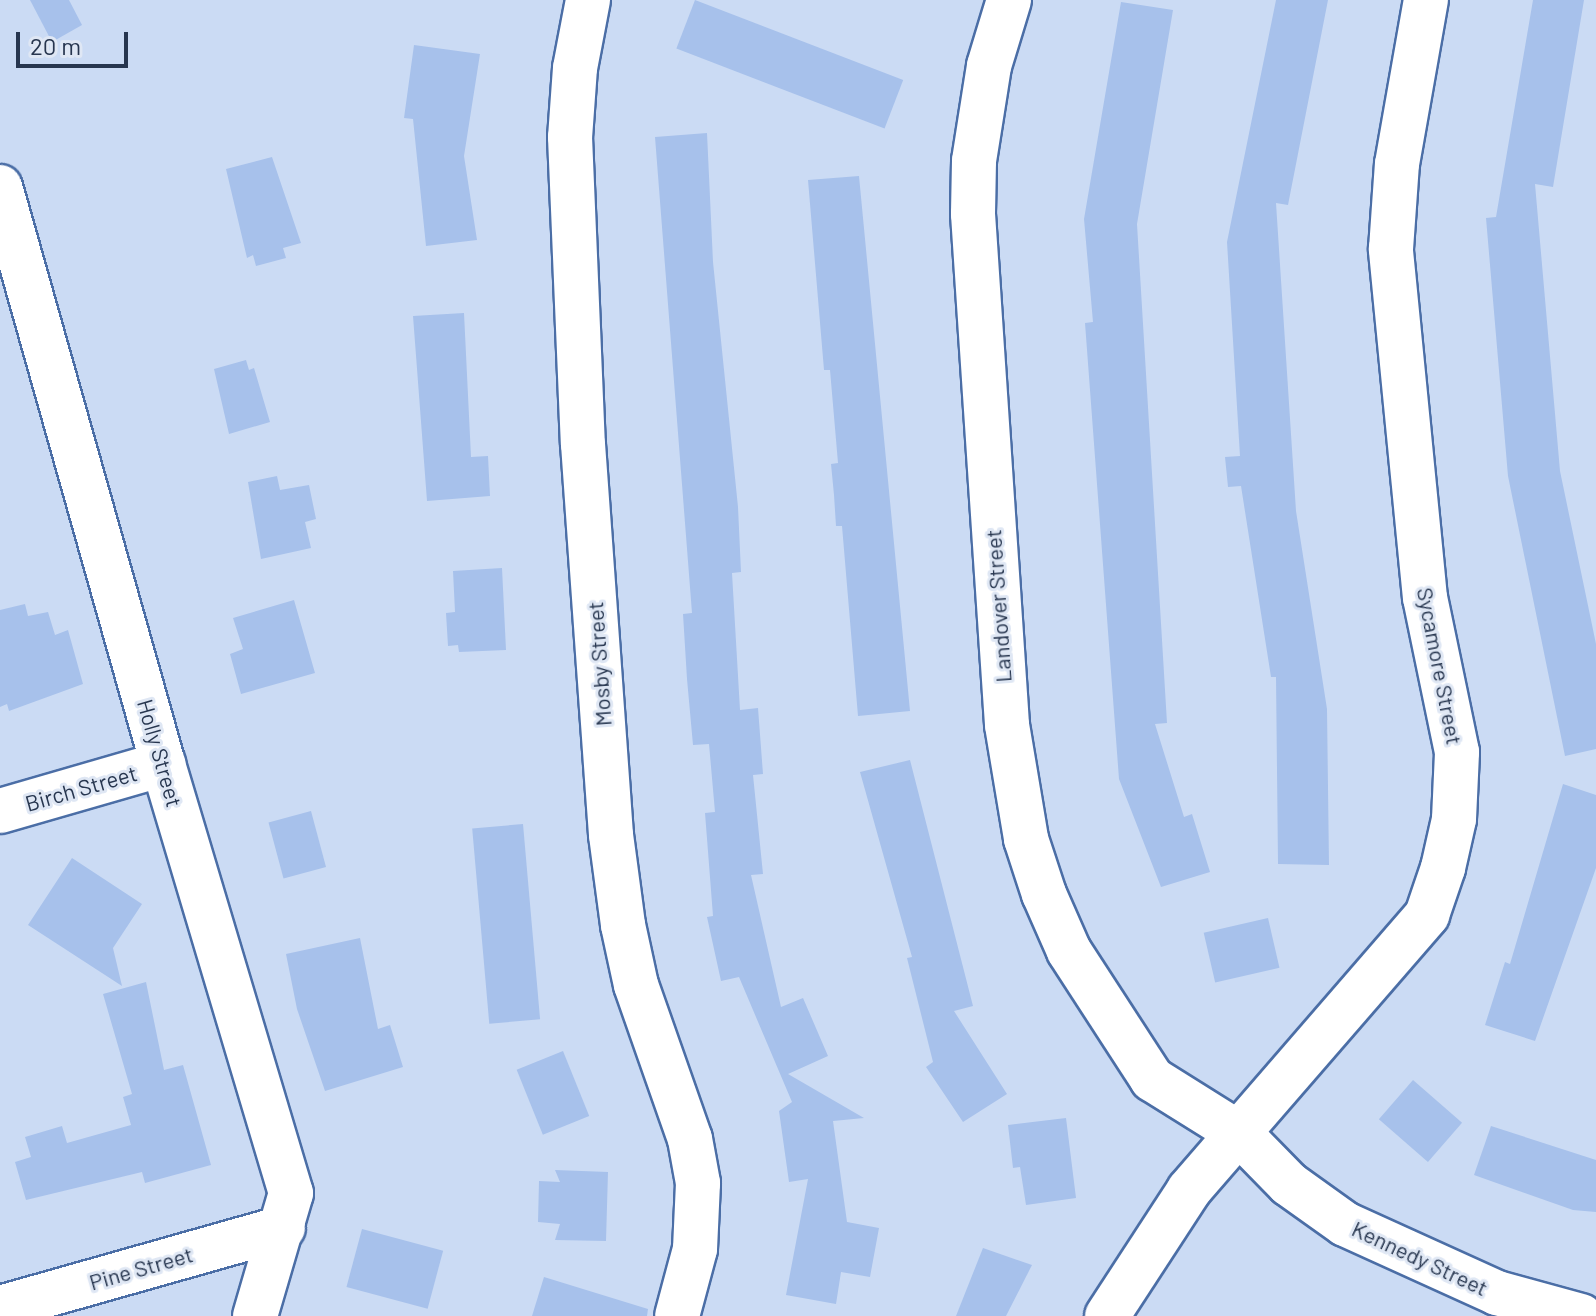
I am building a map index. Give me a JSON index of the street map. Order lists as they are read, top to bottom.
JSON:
{
  "streets": {
    "street": [
      "Landover Street",
      "Mosby Street",
      "Sycamore Street",
      "Holly Street",
      "Birch Street",
      "Kennedy Street",
      "Pine Street"
    ]
  },
  "crossings": [
    ["Landover Street", "Sycamore Street"],
    ["Landover Street", "Kennedy Street"],
    ["Sycamore Street", "Kennedy Street"],
    ["Holly Street", "Birch Street"],
    ["Holly Street", "Pine Street"]
  ],
  "scale_bar": "20 m"
}
